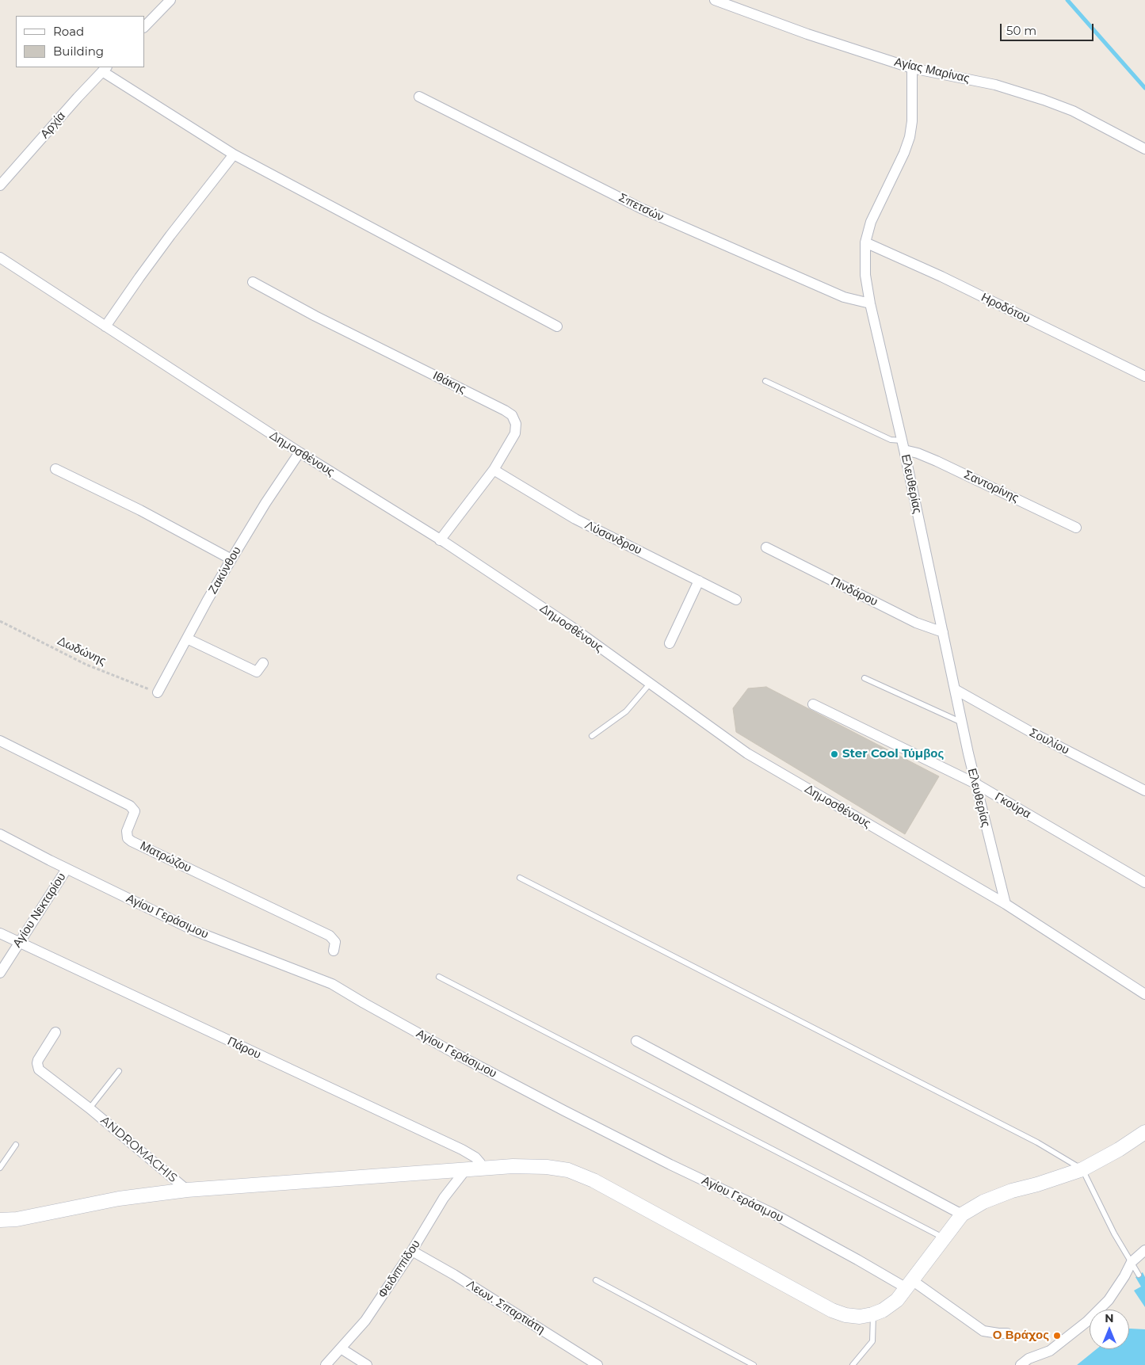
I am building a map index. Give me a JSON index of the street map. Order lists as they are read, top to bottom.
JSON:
{
  "streets": {
    "street": [
      "Αγίας Μαρίνας",
      "Αρχία",
      "Σπετσών",
      "Ηροδότου",
      "Ιθάκης",
      "Δημοσθένους",
      "Ελευθερίας",
      "Σαντορίνης",
      "Λύσανδρου",
      "Ζακύνθου",
      "Πινδάρου",
      "Σουλίου",
      "Γκούρα",
      "Ματρώζου",
      "Αγίου Νεκταρίου",
      "Αγίου Γεράσιμου",
      "Πάρου",
      "ANDROMACHIS",
      "Φειδιππίδου",
      "Λεων. Σπαρτιάτη"
    ],
    "path": ["Δωδώνης"]
  },
  "crossings": [
    ["Αγίας Μαρίνας", "Ελευθερίας"],
    ["Σπετσών", "Ελευθερίας"],
    ["Ηροδότου", "Ελευθερίας"],
    ["Ιθάκης", "Δημοσθένους"],
    ["Ιθάκης", "Λύσανδρου"],
    ["Δημοσθένους", "Ελευθερίας"],
    ["Δημοσθένους", "Ζακύνθου"],
    ["Ελευθερίας", "Σαντορίνης"],
    ["Ελευθερίας", "Πινδάρου"],
    ["Ελευθερίας", "Σουλίου"],
    ["Ελευθερίας", "Γκούρα"],
    ["Ζακύνθου", "Δωδώνης"],
    ["Αγίου Νεκταρίου", "Αγίου Γεράσιμου"],
    ["Αγίου Νεκταρίου", "Πάρου"],
    ["Φειδιππίδου", "Λεων. Σπαρτιάτη"]
  ],
  "places": ["Ster Cool Τύμβος", "Ο Βράχος"],
  "legend": ["Road", "Building"],
  "scale_bar": "50 m",
  "north": "top"
}
